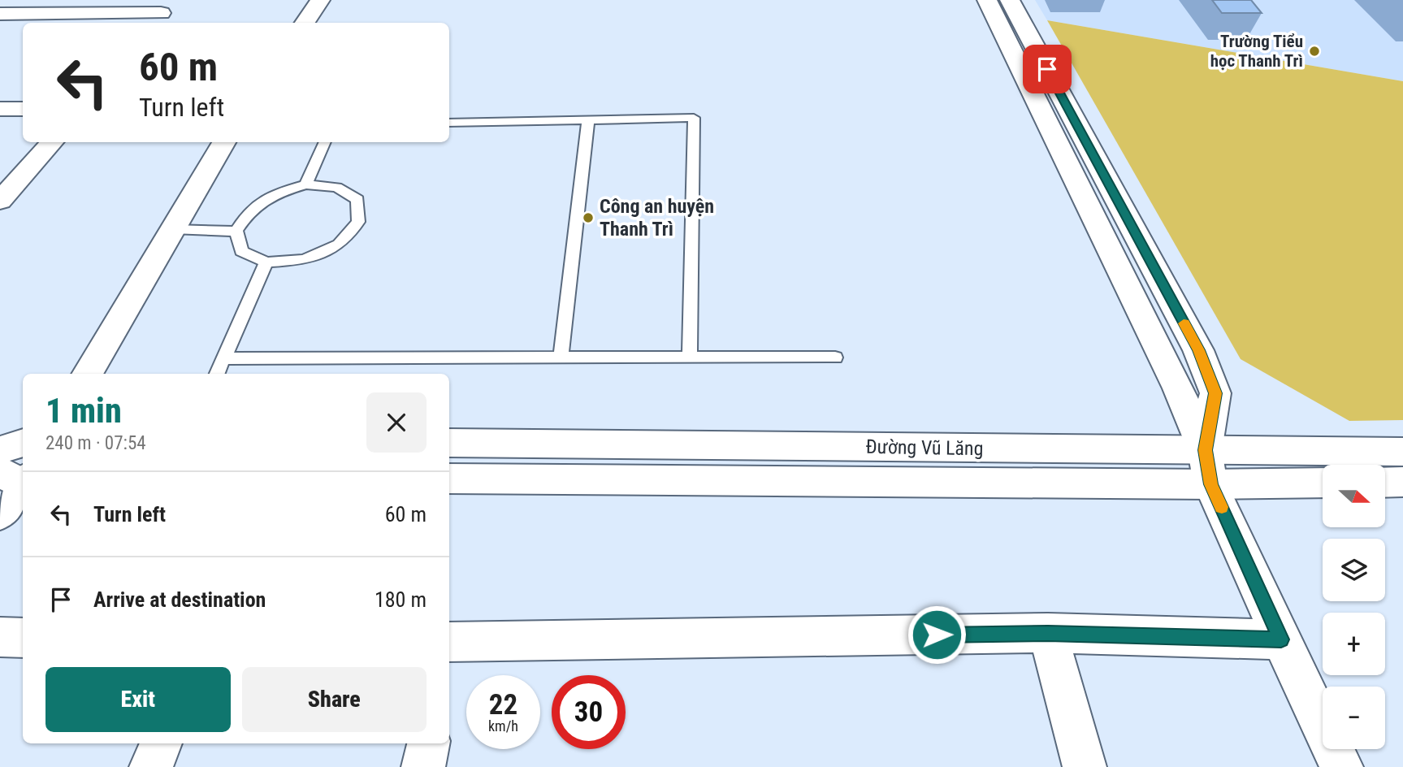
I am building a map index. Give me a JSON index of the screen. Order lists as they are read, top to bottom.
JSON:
{
  "streets": {
    "street": ["Đường Vũ Lăng"]
  },
  "places": ["Trường Tiểu học Thanh Trì", "Công an huyện Thanh Trì"],
  "north": "right",
  "page": {
    "turn": ["60 m", "Turn left"],
    "heading": ["1 min", "240 m · 07:54"],
    "map_buttons": ["+", "−"],
    "list": [
      {
        "name": "Turn left",
        "value": "60 m"
      },
      {
        "name": "Arrive at destination",
        "value": "180 m"
      }
    ],
    "buttons": ["Exit", "Share"],
    "speed": "22 km/h",
    "limit": "30"
  }
}
